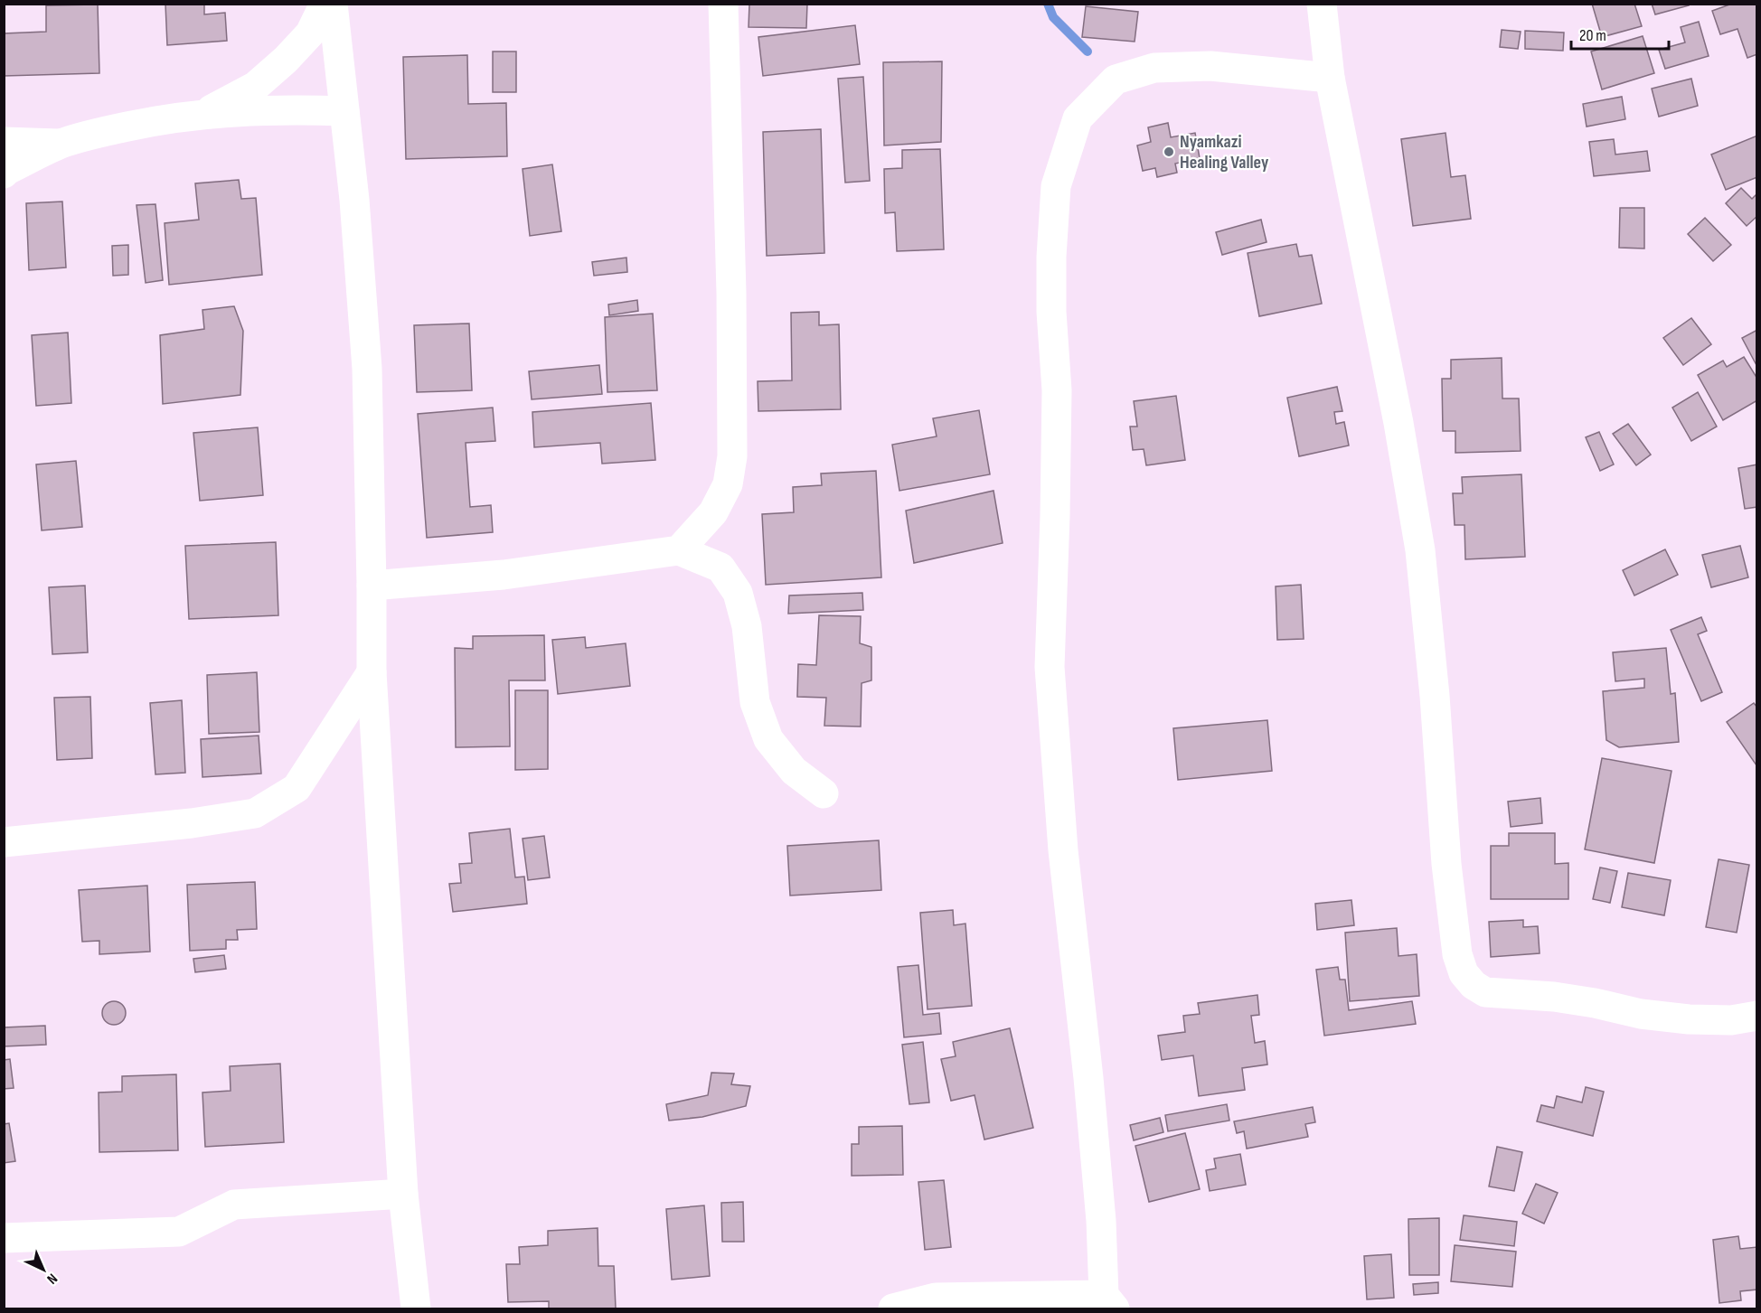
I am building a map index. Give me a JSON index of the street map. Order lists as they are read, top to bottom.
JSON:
{
  "places": ["Nyamkazi Healing Valley"],
  "scale_bar": "20 m",
  "north": "bottom right"
}
